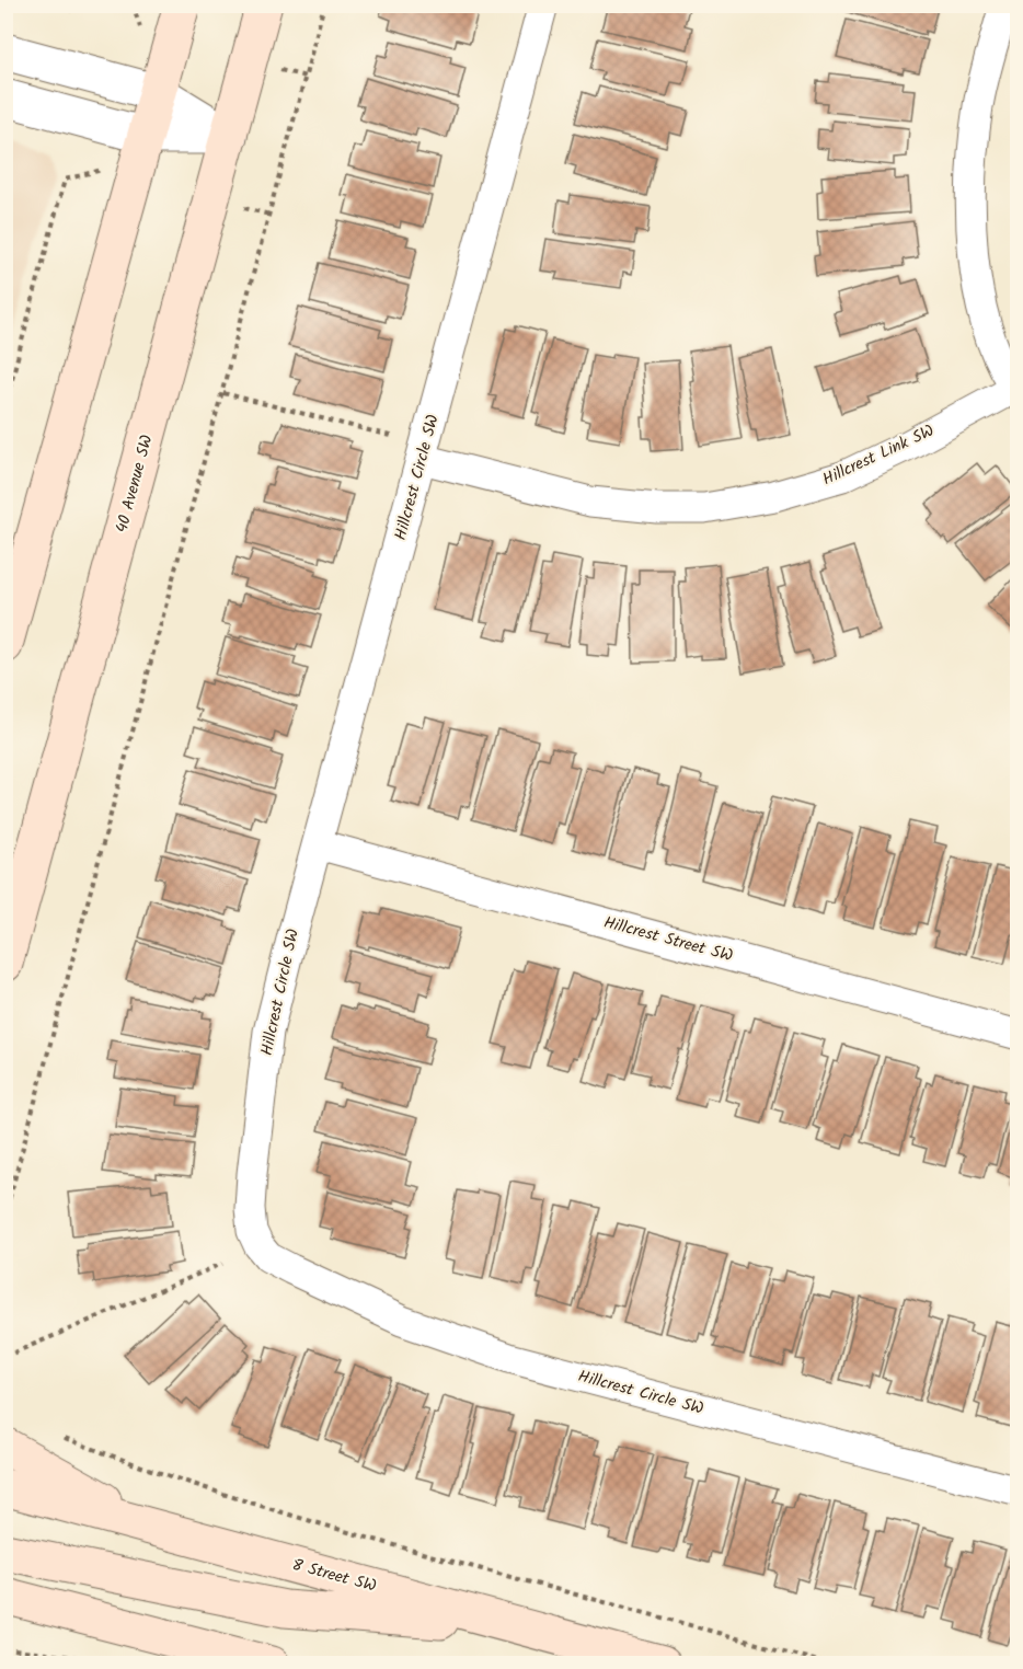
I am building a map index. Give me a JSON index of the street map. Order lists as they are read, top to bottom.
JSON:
{
  "streets": {
    "main road": ["40 Avenue SW", "8 Street SW"],
    "street": ["Hillcrest Link SW", "Hillcrest Circle SW", "Hillcrest Street SW"]
  },
  "crossings": [
    ["Hillcrest Link SW", "Hillcrest Circle SW"],
    ["Hillcrest Circle SW", "Hillcrest Street SW"]
  ]
}
